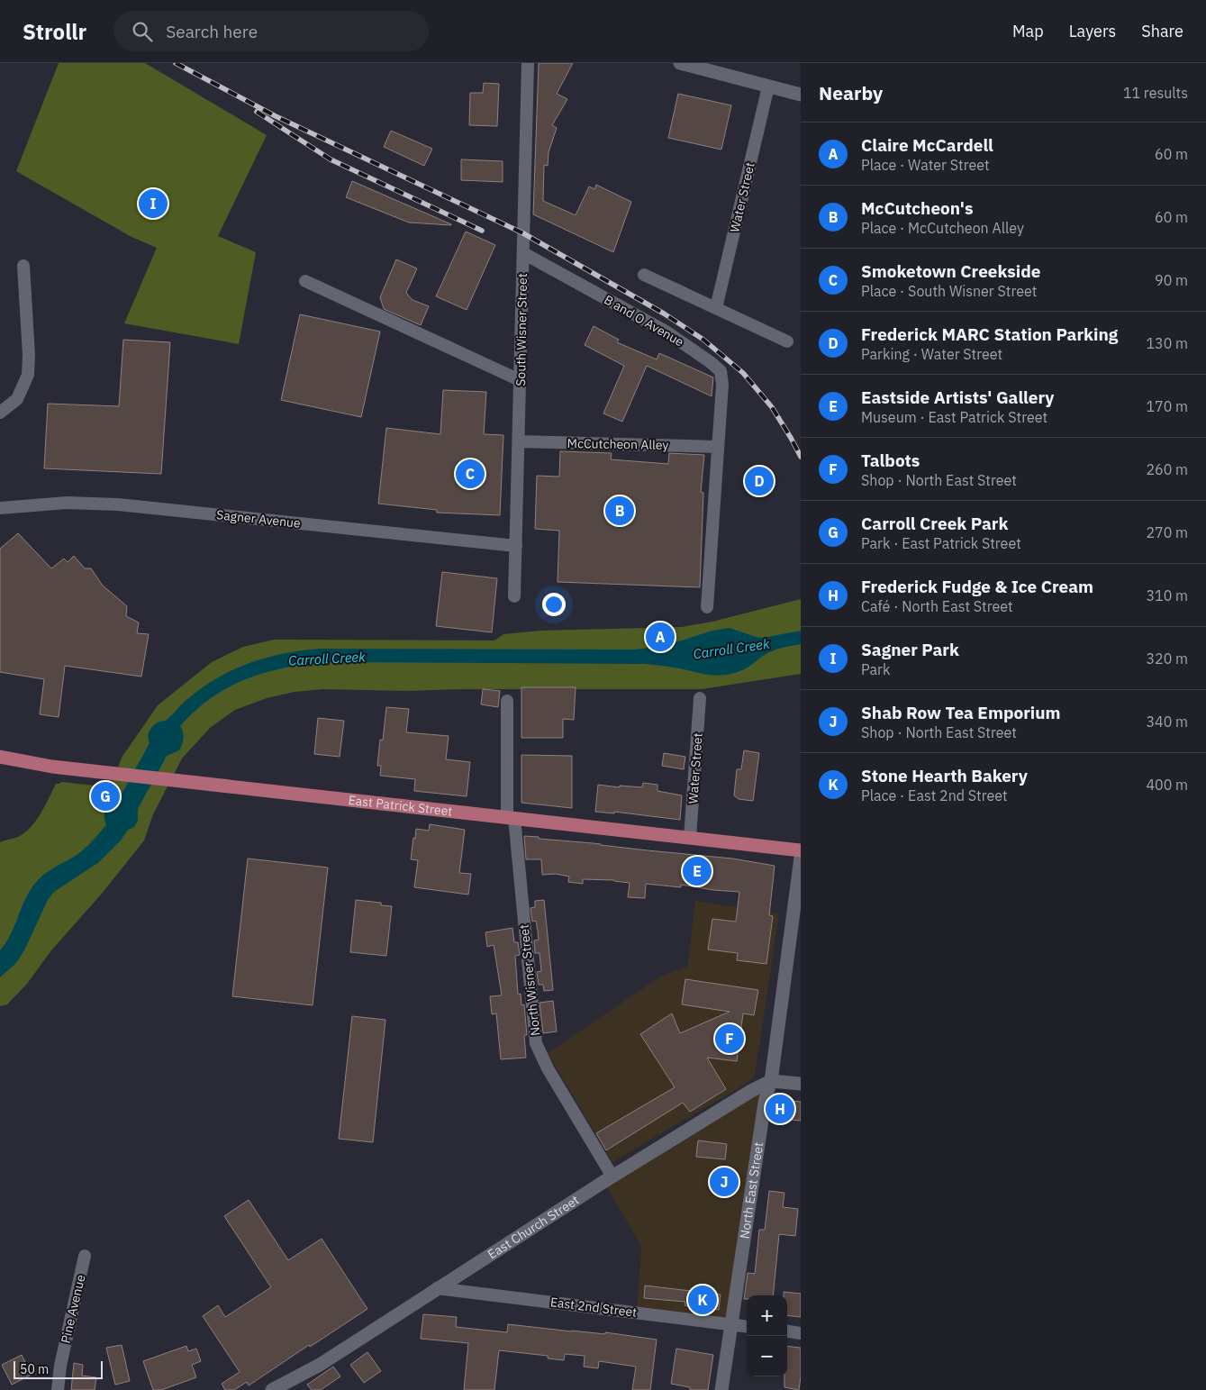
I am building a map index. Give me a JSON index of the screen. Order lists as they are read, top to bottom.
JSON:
{
  "streets": {
    "main road": ["East Patrick Street", "North East Street", "East Church Street"],
    "street": [
      "Water Street",
      "B and O Avenue",
      "South Wisner Street",
      "McCutcheon Alley",
      "Sagner Avenue",
      "North Wisner Street",
      "East 2nd Street",
      "Pine Avenue"
    ]
  },
  "crossings": [
    ["Water Street", "East Patrick Street"],
    ["B and O Avenue", "South Wisner Street"],
    ["B and O Avenue", "McCutcheon Alley"],
    ["South Wisner Street", "McCutcheon Alley"],
    ["South Wisner Street", "Sagner Avenue"],
    ["East Patrick Street", "North Wisner Street"],
    ["North Wisner Street", "East Church Street"],
    ["North East Street", "East Church Street"],
    ["North East Street", "East 2nd Street"],
    ["East Church Street", "East 2nd Street"]
  ],
  "water": ["Carroll Creek"],
  "scale_bar": "50 m",
  "page": {
    "header": "Strollr",
    "search": "Search here",
    "nav": ["Map", "Layers", "Share"],
    "heading": ["Nearby", "11 results"],
    "list": [
      {
        "mark": "A",
        "name": "Claire McCardell",
        "note": "Place · Water Street",
        "value": "60 m"
      },
      {
        "mark": "B",
        "name": "McCutcheon's",
        "note": "Place · McCutcheon Alley",
        "value": "60 m"
      },
      {
        "mark": "C",
        "name": "Smoketown Creekside",
        "note": "Place · South Wisner Street",
        "value": "90 m"
      },
      {
        "mark": "D",
        "name": "Frederick MARC Station Parking",
        "note": "Parking · Water Street",
        "value": "130 m"
      },
      {
        "mark": "E",
        "name": "Eastside Artists' Gallery",
        "note": "Museum · East Patrick Street",
        "value": "170 m"
      },
      {
        "mark": "F",
        "name": "Talbots",
        "note": "Shop · North East Street",
        "value": "260 m"
      },
      {
        "mark": "G",
        "name": "Carroll Creek Park",
        "note": "Park · East Patrick Street",
        "value": "270 m"
      },
      {
        "mark": "H",
        "name": "Frederick Fudge & Ice Cream",
        "note": "Café · North East Street",
        "value": "310 m"
      },
      {
        "mark": "I",
        "name": "Sagner Park",
        "note": "Park",
        "value": "320 m"
      },
      {
        "mark": "J",
        "name": "Shab Row Tea Emporium",
        "note": "Shop · North East Street",
        "value": "340 m"
      },
      {
        "mark": "K",
        "name": "Stone Hearth Bakery",
        "note": "Place · East 2nd Street",
        "value": "400 m"
      }
    ],
    "pins": [
      "I",
      "C",
      "D",
      "B",
      "A",
      "G",
      "E",
      "F",
      "H",
      "J",
      "K"
    ],
    "map_buttons": ["+", "−"],
    "scale": "50 m"
  }
}
